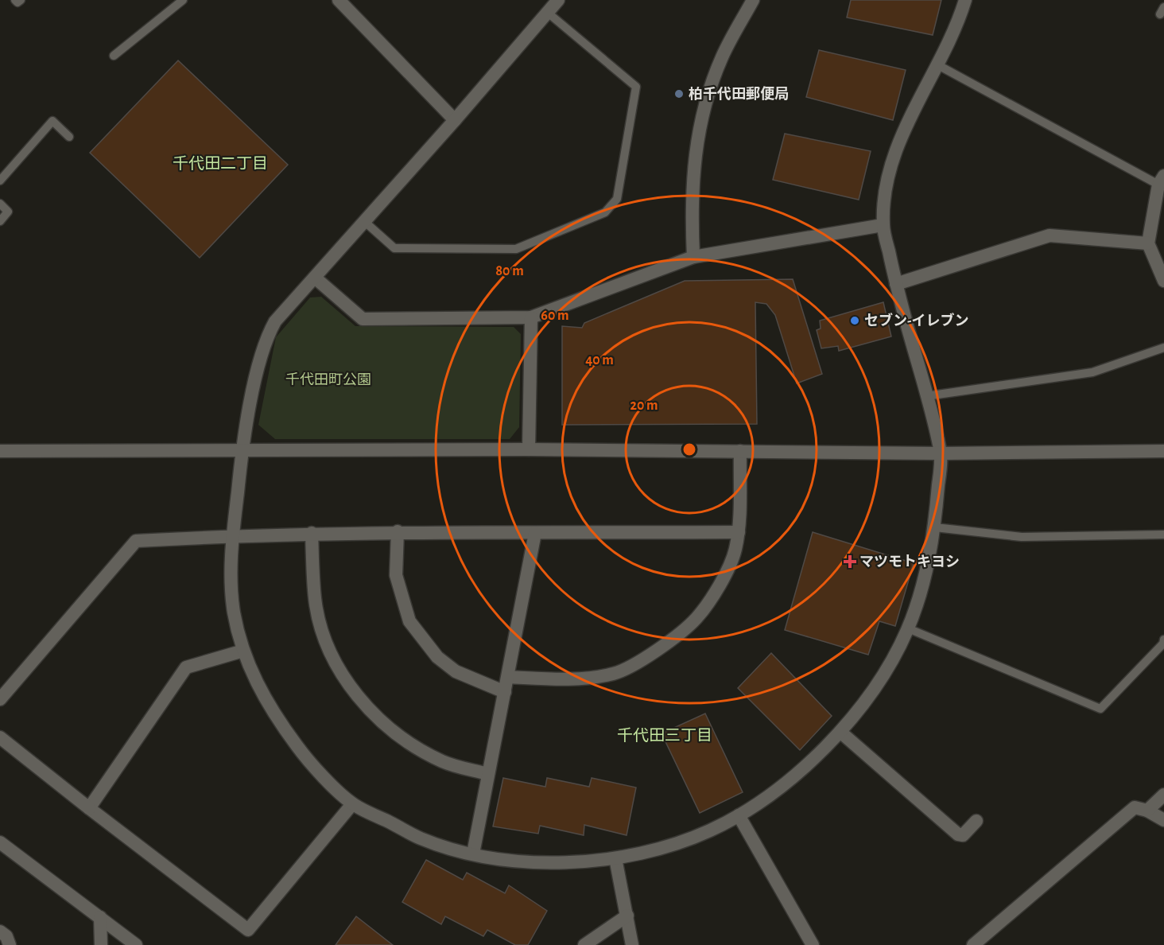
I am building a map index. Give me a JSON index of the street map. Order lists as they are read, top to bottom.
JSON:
{
  "districts": ["千代田二丁目", "千代田三丁目"],
  "parks": ["千代田町公園"],
  "places": {
    "other": ["柏千代田郵便局", "セブン-イレブン"],
    "health": ["マツモトキヨシ"]
  },
  "rings": [
    "80 m",
    "60 m",
    "40 m",
    "20 m"
  ]
}
